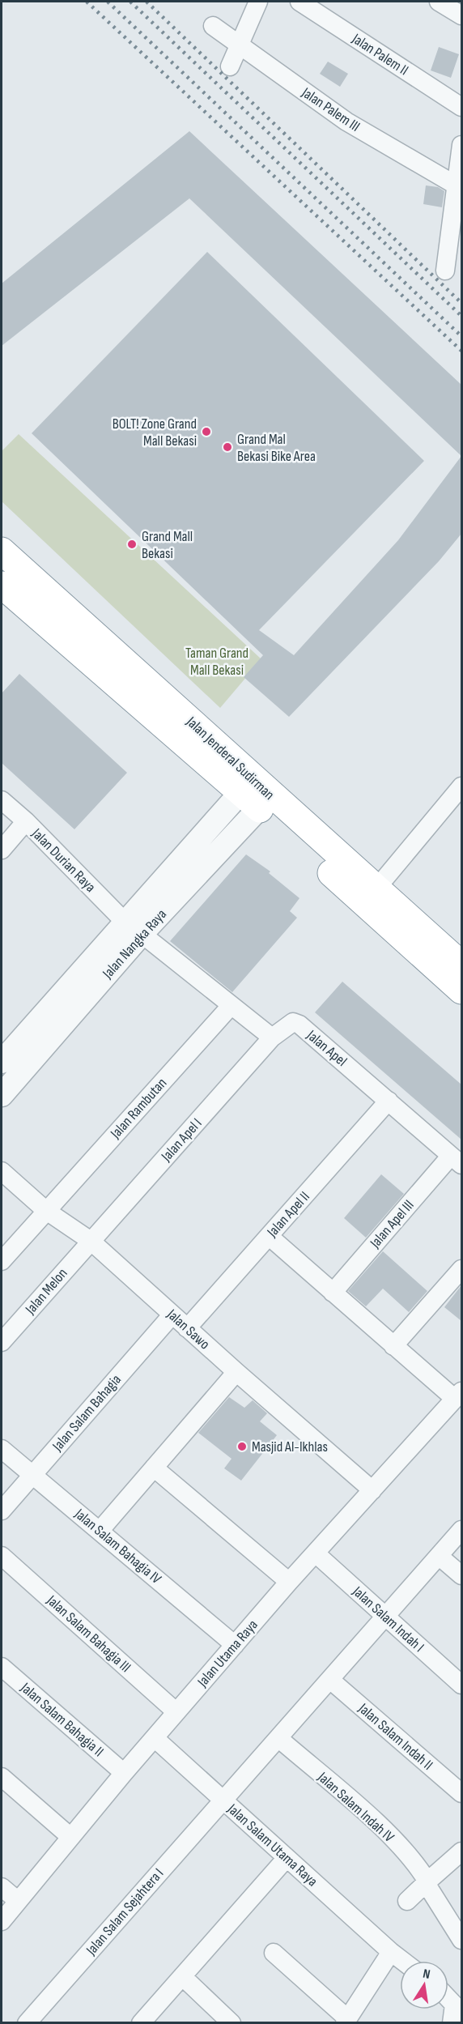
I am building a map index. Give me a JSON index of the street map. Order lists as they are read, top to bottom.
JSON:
{
  "streets": {
    "highway": ["Jalan Jenderal Sudirman"],
    "street": [
      "Jalan Palem II",
      "Jalan Palem III",
      "Jalan Durian Raya",
      "Jalan Nangka Raya",
      "Jalan Apel",
      "Jalan Rambutan",
      "Jalan Apel I",
      "Jalan Apel II",
      "Jalan Apel III",
      "Jalan Melon",
      "Jalan Sawo",
      "Jalan Salam Bahagia",
      "Jalan Salam Bahagia IV",
      "Jalan Salam Indah I",
      "Jalan Salam Bahagia III",
      "Jalan Utama Raya",
      "Jalan Salam Bahagia II",
      "Jalan Salam Indah II",
      "Jalan Salam Indah IV",
      "Jalan Salam Utama Raya",
      "Jalan Salam Sejahtera I"
    ]
  },
  "crossings": [
    ["Jalan Jenderal Sudirman", "Jalan Nangka Raya"],
    ["Jalan Durian Raya", "Jalan Nangka Raya"],
    ["Jalan Apel", "Jalan Apel I"],
    ["Jalan Apel", "Jalan Apel II"],
    ["Jalan Apel", "Jalan Apel III"],
    ["Jalan Rambutan", "Jalan Sawo"],
    ["Jalan Apel I", "Jalan Melon"],
    ["Jalan Apel I", "Jalan Sawo"],
    ["Jalan Apel II", "Jalan Sawo"],
    ["Jalan Melon", "Jalan Sawo"],
    ["Jalan Sawo", "Jalan Salam Bahagia"],
    ["Jalan Sawo", "Jalan Utama Raya"],
    ["Jalan Salam Bahagia", "Jalan Salam Bahagia IV"],
    ["Jalan Salam Bahagia IV", "Jalan Utama Raya"],
    ["Jalan Salam Indah I", "Jalan Utama Raya"],
    ["Jalan Salam Bahagia III", "Jalan Utama Raya"],
    ["Jalan Utama Raya", "Jalan Salam Bahagia II"],
    ["Jalan Utama Raya", "Jalan Salam Utama Raya"],
    ["Jalan Salam Utama Raya", "Jalan Salam Sejahtera I"]
  ],
  "parks": ["Taman Grand Mall Bekasi"],
  "places": [
    "BOLT! Zone Grand Mall Bekasi",
    "Grand Mal Bekasi Bike Area",
    "Grand Mall Bekasi",
    "Masjid Al-Ikhlas"
  ],
  "north": "top"
}
